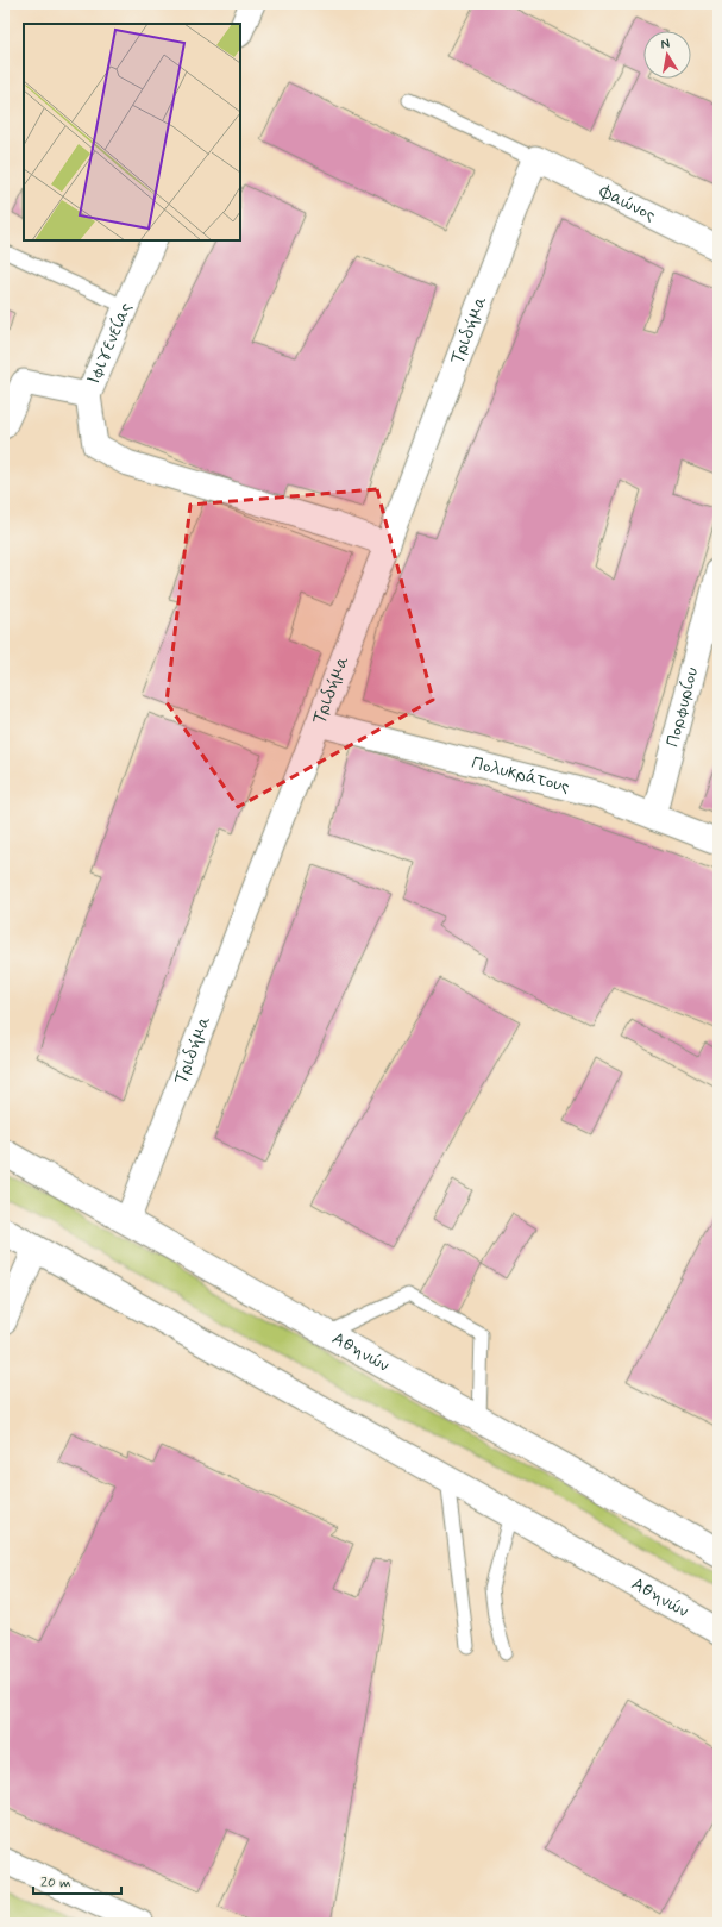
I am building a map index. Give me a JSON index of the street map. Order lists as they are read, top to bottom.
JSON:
{
  "streets": {
    "highway": ["Αθηνών"],
    "street": [
      "Φαώνος",
      "Τριδήμα",
      "Ιφιγενείας",
      "Πορφυρίου",
      "Πολυκράτους"
    ]
  },
  "crossings": [
    ["Φαώνος", "Τριδήμα"],
    ["Τριδήμα", "Πολυκράτους"],
    ["Τριδήμα", "Αθηνών"],
    ["Πορφυρίου", "Πολυκράτους"]
  ],
  "scale_bar": "20 m",
  "north": "top"
}
